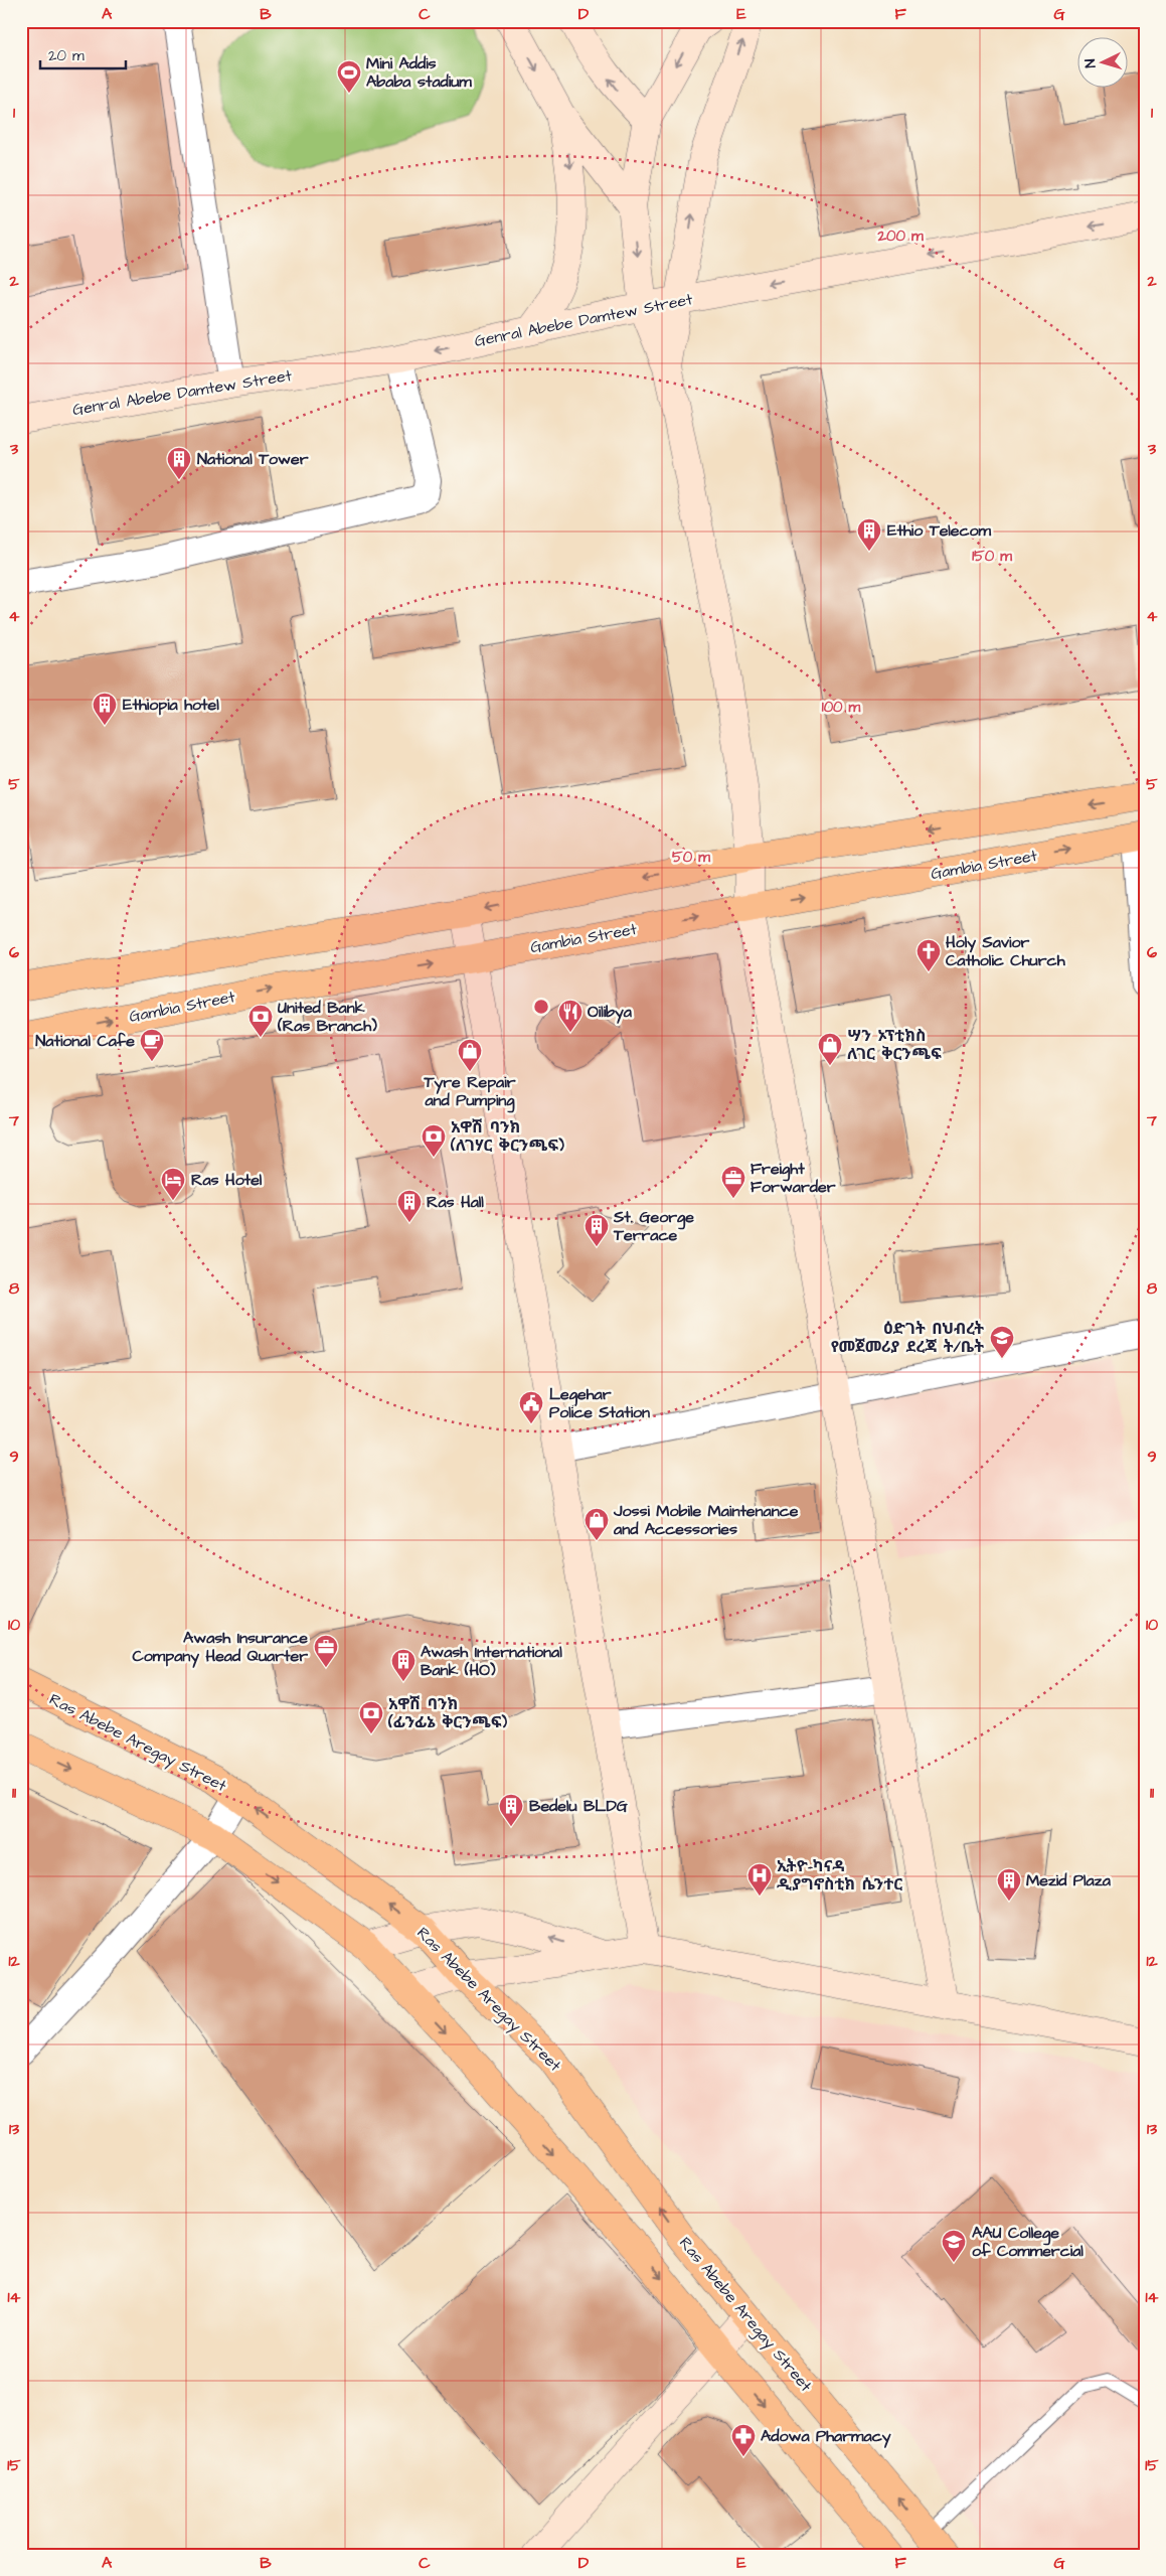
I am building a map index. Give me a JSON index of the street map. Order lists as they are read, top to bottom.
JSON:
{
  "streets": {
    "main road": ["Gambia Street", "Ras Abebe Aregay Street"],
    "street": ["Genral Abebe Damtew Street"]
  },
  "one_way": ["Genral Abebe Damtew Street"],
  "places": {
    "sports": ["Mini Addis Ababa stadium"],
    "building": [
      "National Tower",
      "Ethio Telecom",
      "Ethiopia hotel",
      "Ras Hall",
      "St. George Terrace",
      "Awash International Bank (HO)",
      "Bedelu BLDG",
      "Mezid Plaza"
    ],
    "church": ["Holy Savior Catholic Church"],
    "restaurant": ["Oilibya"],
    "bank": ["United Bank (Ras Branch)", "አዋሽ ባንክ (ለገሃር ቅርንጫፍ)", "አዋሽ ባንክ (ፊንፊኔ ቅርንጫፍ)"],
    "cafe": ["National Cafe"],
    "shop": ["ሣን ኦፕቲክስ ለገር ቅርንጫፍ", "Tyre Repair and Pumping", "Jossi Mobile Maintenance and Accessories"],
    "office": ["Freight Forwarder", "Awash Insurance Company Head Quarter"],
    "hotel": ["Ras Hotel"],
    "school or university": ["ዕድገት በህብረት የመጀመሪያ ደረጃ ት/ቤት", "AAU College of Commercial"],
    "public building": ["Legehar Police Station"],
    "hospital": ["ኢትዮ-ካናዳ ዲያግኖስቲክ ሴንተር"],
    "pharmacy": ["Adowa Pharmacy"]
  },
  "scale_bar": "20 m",
  "north": "left",
  "grid": {
    "columns": [
      "A",
      "B",
      "C",
      "D",
      "E",
      "F",
      "G"
    ],
    "rows": [
      "1",
      "2",
      "3",
      "4",
      "5",
      "6",
      "7",
      "8",
      "9",
      "10",
      "11",
      "12",
      "13",
      "14",
      "15"
    ]
  },
  "rings": [
    "200 m",
    "150 m",
    "100 m",
    "50 m"
  ]
}
